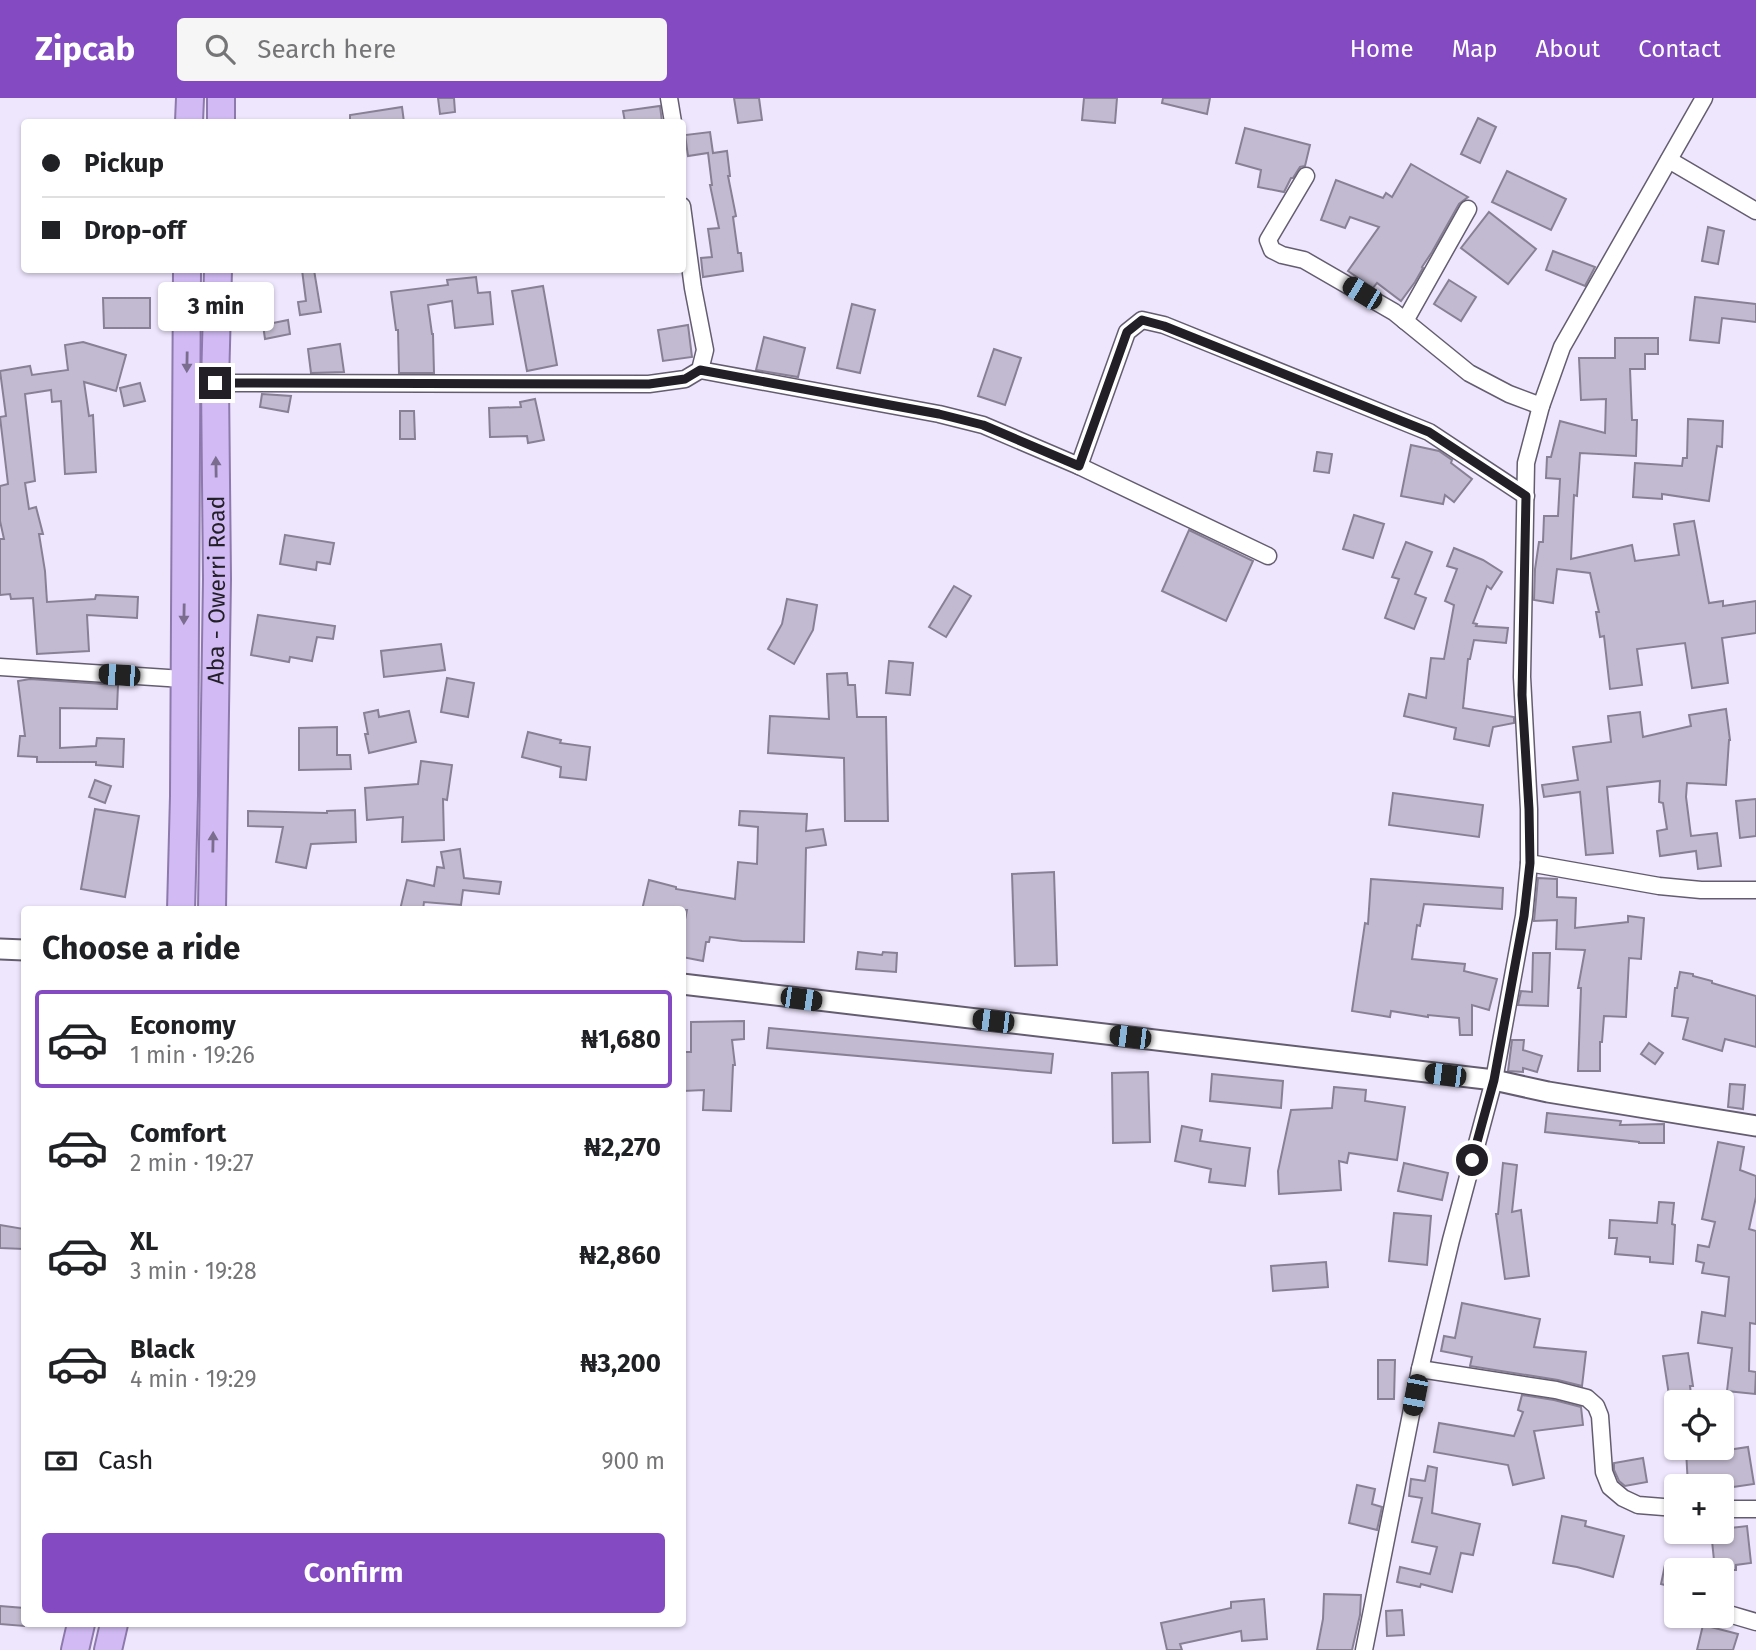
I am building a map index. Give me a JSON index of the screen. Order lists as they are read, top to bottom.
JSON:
{
  "streets": {
    "highway": ["Aba - Owerri Road"]
  },
  "page": {
    "header": "Zipcab",
    "search": "Search here",
    "nav": [
      "Home",
      "Map",
      "About",
      "Contact"
    ],
    "banner": ["Pickup", "Drop-off"],
    "bubble": "3 min",
    "heading": "Choose a ride",
    "list": [
      {
        "name": "Economy",
        "note": "1 min · 19:26",
        "value": "₦1,680"
      },
      {
        "name": "Comfort",
        "note": "2 min · 19:27",
        "value": "₦2,270"
      },
      {
        "name": "XL",
        "note": "3 min · 19:28",
        "value": "₦2,860"
      },
      {
        "name": "Black",
        "note": "4 min · 19:29",
        "value": "₦3,200"
      }
    ],
    "map_buttons": ["+", "−"],
    "pay": ["Cash", "900 m"],
    "buttons": "Confirm"
  }
}
